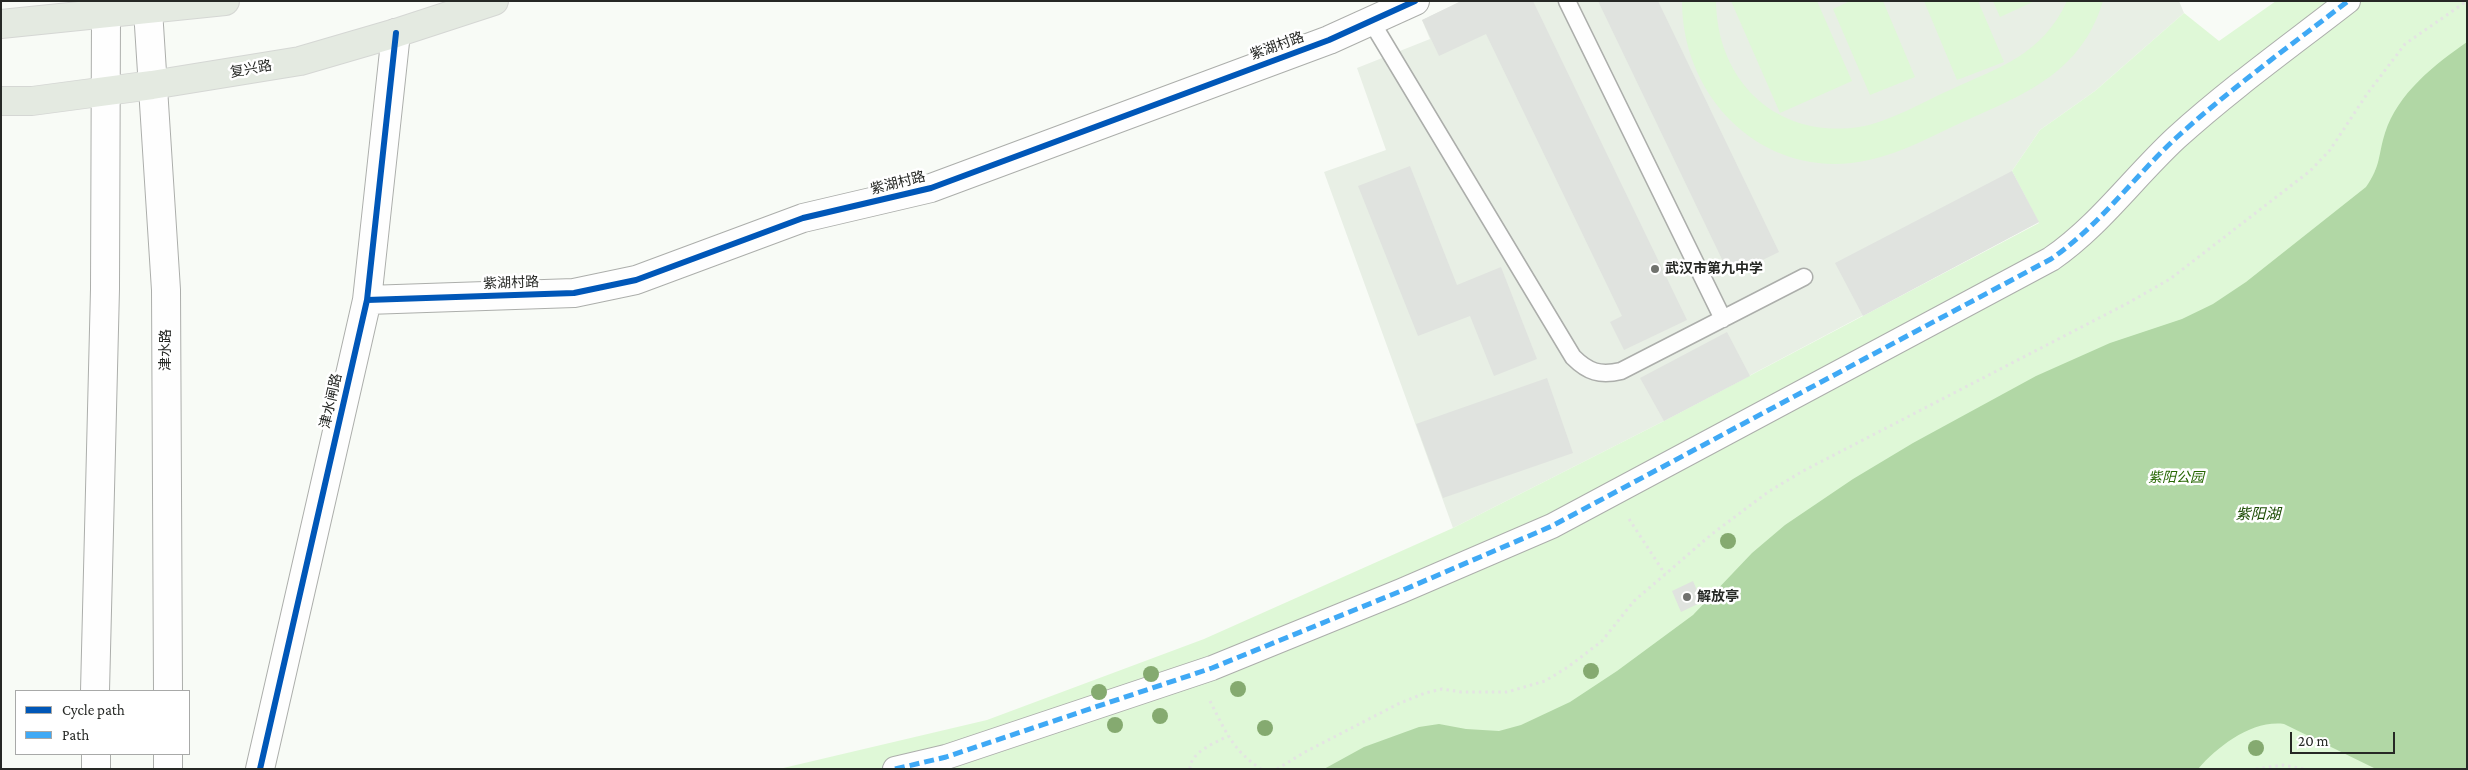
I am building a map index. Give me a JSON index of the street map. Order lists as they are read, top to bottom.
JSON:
{
  "streets": {
    "main road": ["复兴路"],
    "street": ["紫湖村路", "津水路", "津水闸路"]
  },
  "crossings": [
    ["紫湖村路", "津水闸路"],
    ["复兴路", "津水路"],
    ["复兴路", "津水闸路"]
  ],
  "water": ["紫阳湖"],
  "parks": ["紫阳公园"],
  "places": ["武汉市第九中学", "解放亭"],
  "legend": ["Cycle path", "Path"],
  "scale_bar": "20 m"
}
